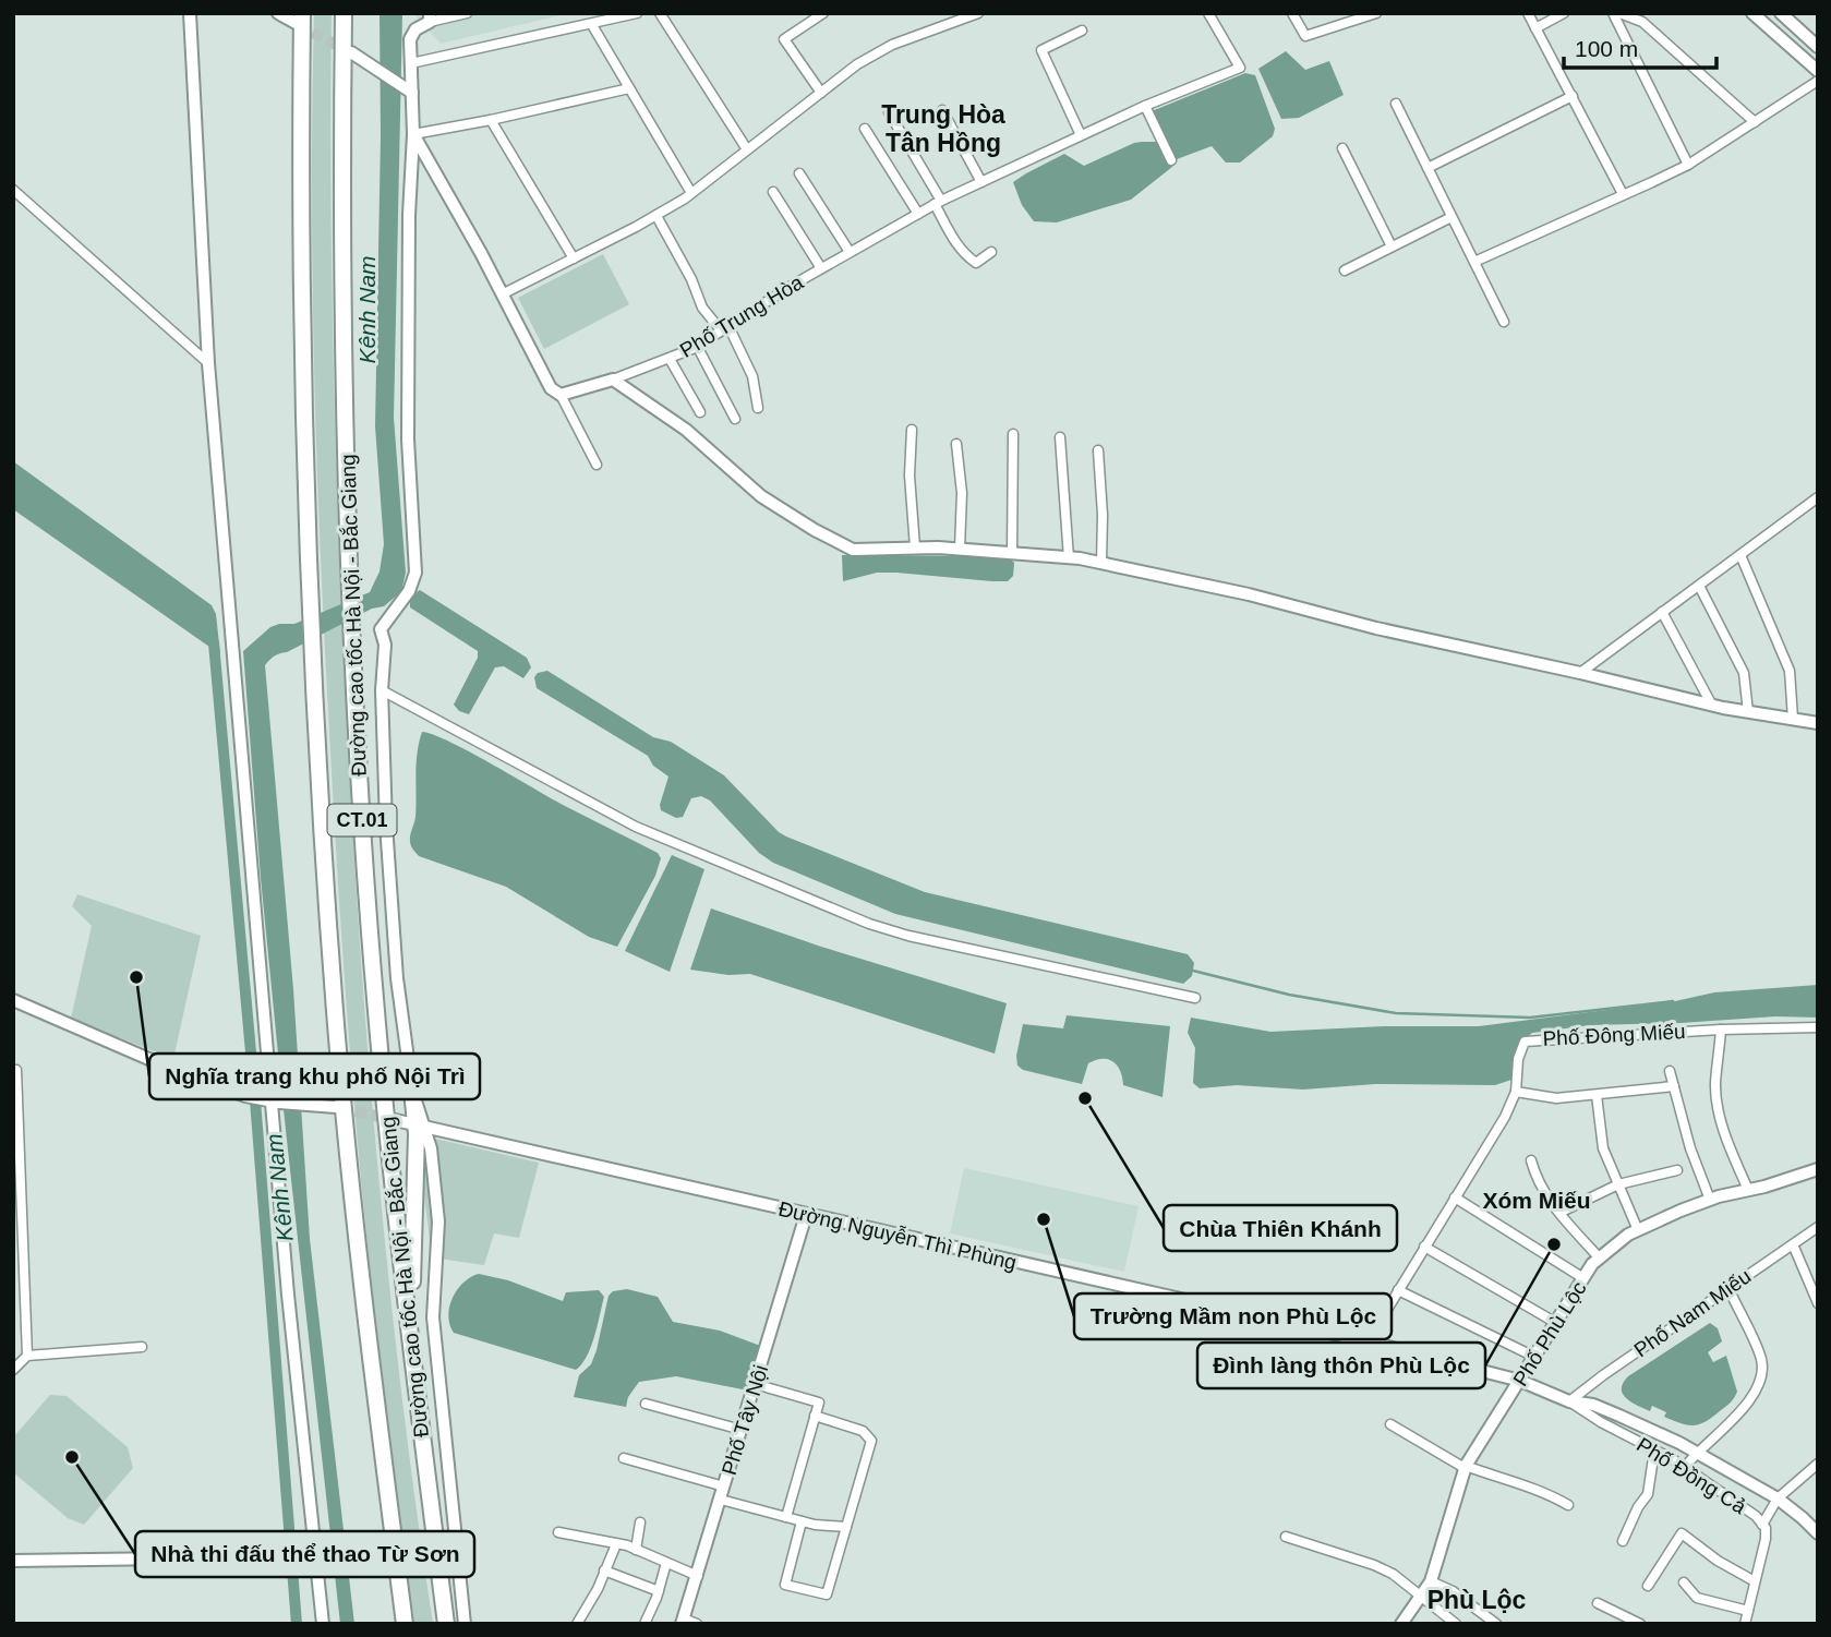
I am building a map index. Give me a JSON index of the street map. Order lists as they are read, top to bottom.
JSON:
{
  "streets": {
    "highway": ["Đường cao tốc Hà Nội - Bắc Giang", "CT.01"],
    "street": [
      "Phố Trung Hòa",
      "Phố Đông Miếu",
      "Đường Nguyễn Thì Phùng",
      "Phố Nam Miếu",
      "Phố Phù Lộc",
      "Phố Tây Nội",
      "Phố Đồng Cả"
    ]
  },
  "crossings": [
    ["Phố Đông Miếu", "Đường Nguyễn Thì Phùng"],
    ["Đường Nguyễn Thì Phùng", "Phố Nam Miếu"],
    ["Đường Nguyễn Thì Phùng", "Phố Phù Lộc"],
    ["Đường Nguyễn Thì Phùng", "Phố Tây Nội"],
    ["Đường Nguyễn Thì Phùng", "Phố Đồng Cả"],
    ["Phố Nam Miếu", "Phố Đồng Cả"]
  ],
  "districts": ["Trung Hòa Tân Hồng", "Xóm Miếu", "Phù Lộc"],
  "water": ["Kênh Nam"],
  "places": [
    "Nghĩa trang khu phố Nội Trì",
    "Chùa Thiên Khánh",
    "Trường Mầm non Phù Lộc",
    "Đình làng thôn Phù Lộc",
    "Nhà thi đấu thể thao Từ Sơn"
  ],
  "scale_bar": "100 m"
}
